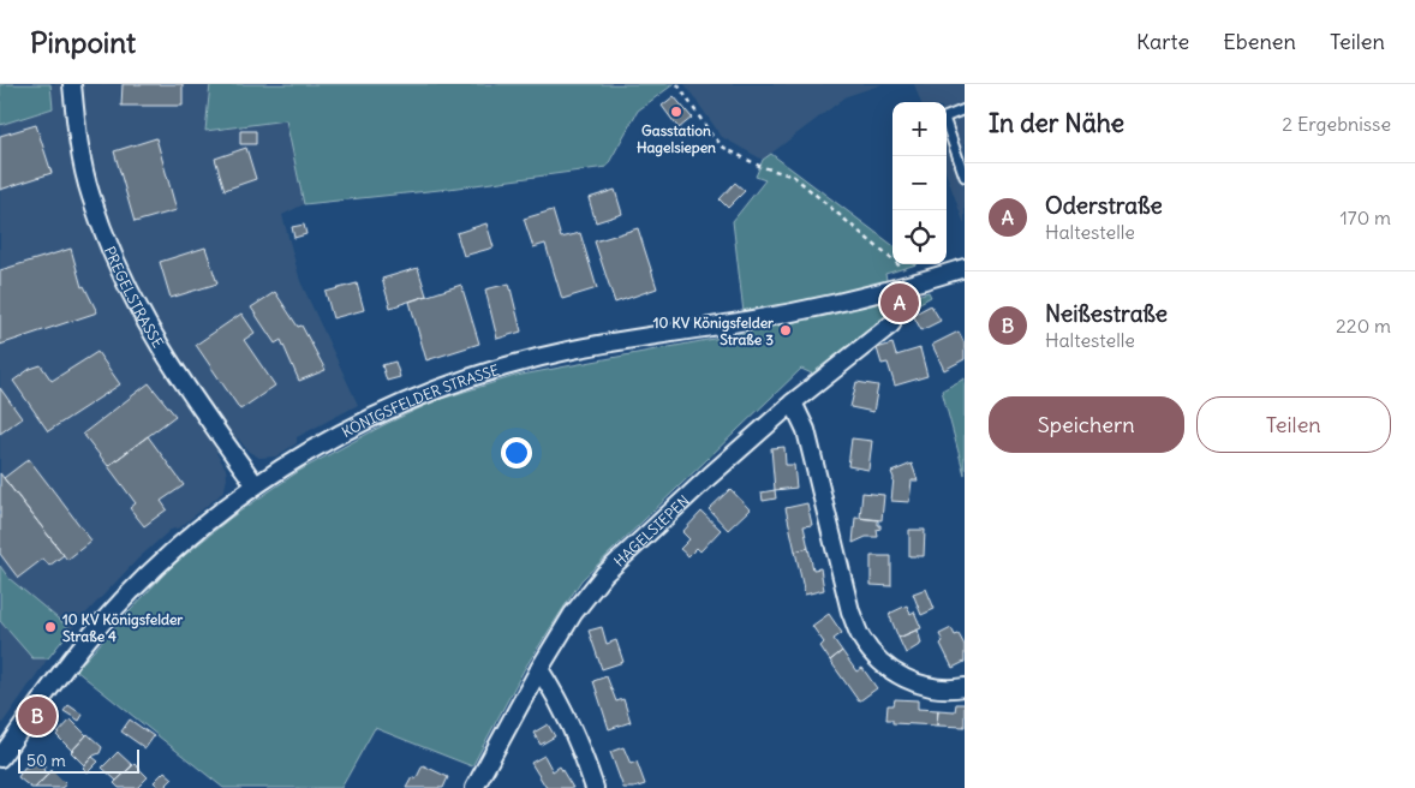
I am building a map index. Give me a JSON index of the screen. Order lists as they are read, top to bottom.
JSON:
{
  "streets": {
    "street": ["PREGELSTRASSE", "KÖNIGSFELDER STRASSE", "HAGELSIEPEN"]
  },
  "crossings": [
    ["PREGELSTRASSE", "KÖNIGSFELDER STRASSE"]
  ],
  "places": ["Gasstation Hagelsiepen", "10 KV Königsfelder Straße 3", "10 KV Königsfelder Straße 4"],
  "scale_bar": "50 m",
  "page": {
    "header": "Pinpoint",
    "nav": ["Karte", "Ebenen", "Teilen"],
    "heading": ["In der Nähe", "2 Ergebnisse"],
    "map_buttons": ["+", "−"],
    "list": [
      {
        "mark": "A",
        "name": "Oderstraße",
        "note": "Haltestelle",
        "value": "170 m"
      },
      {
        "mark": "B",
        "name": "Neißestraße",
        "note": "Haltestelle",
        "value": "220 m"
      }
    ],
    "pins": ["A", "B"],
    "buttons": ["Speichern", "Teilen"],
    "scale": "50 m"
  }
}
